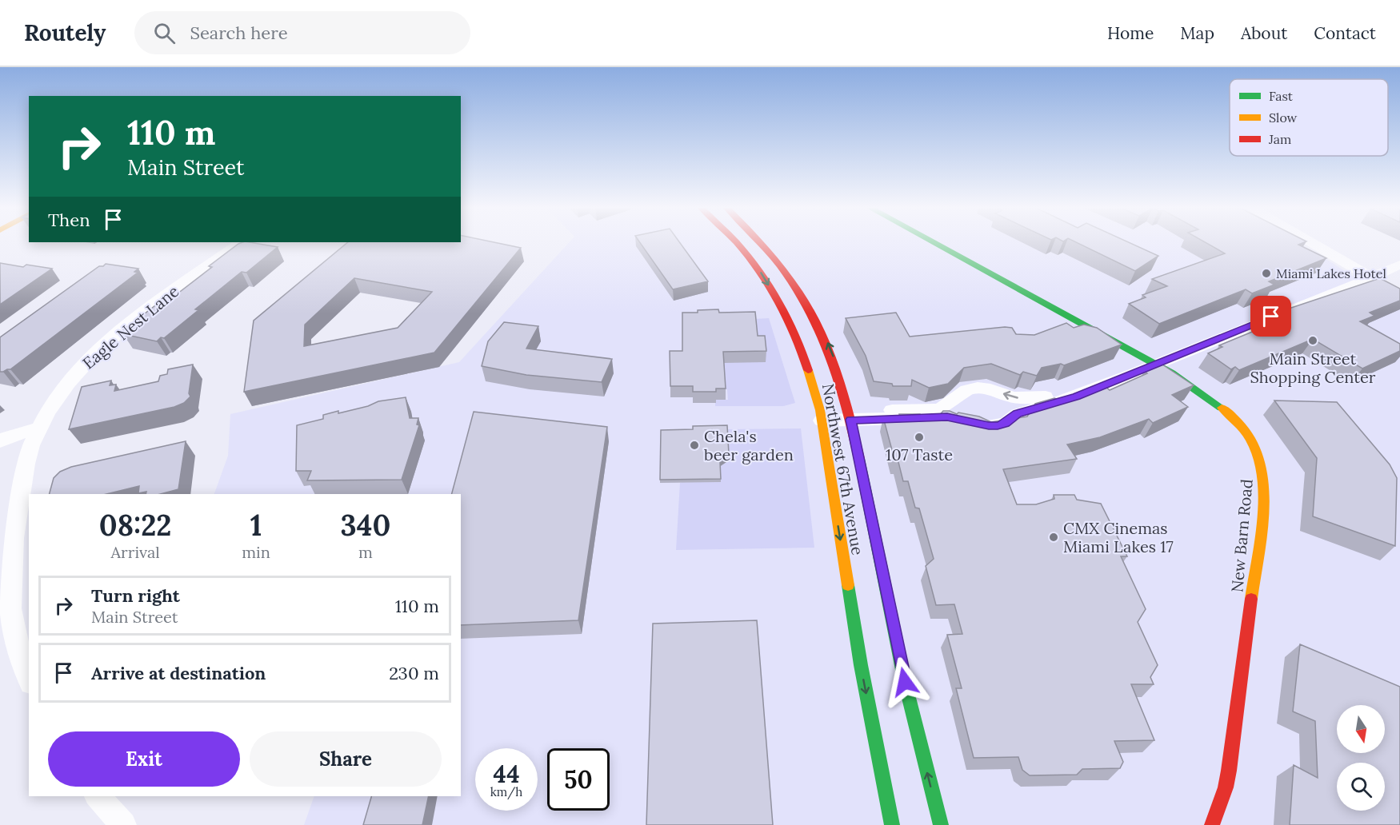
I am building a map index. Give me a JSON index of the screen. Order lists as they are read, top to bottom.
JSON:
{
  "streets": {
    "main road": ["Northwest 67th Avenue", "New Barn Road"],
    "street": ["Eagle Nest Lane"]
  },
  "places": [
    "Miami Lakes Hotel",
    "Main Street Shopping Center",
    "107 Taste",
    "Chela's beer garden",
    "CMX Cinemas Miami Lakes 17"
  ],
  "legend": ["Fast", "Slow", "Jam"],
  "north": "bottom",
  "page": {
    "header": "Routely",
    "search": "Search here",
    "nav": [
      "Home",
      "Map",
      "About",
      "Contact"
    ],
    "turn": ["110 m", "Main Street"],
    "then": "Then",
    "eta": [
      "08:22",
      "Arrival",
      "1",
      "min",
      "340",
      "m"
    ],
    "list": [
      {
        "name": "Turn right",
        "note": "Main Street",
        "value": "110 m"
      },
      {
        "name": "Arrive at destination",
        "value": "230 m"
      }
    ],
    "buttons": ["Exit", "Share"],
    "speed": "44 km/h",
    "limit": "50"
  }
}
